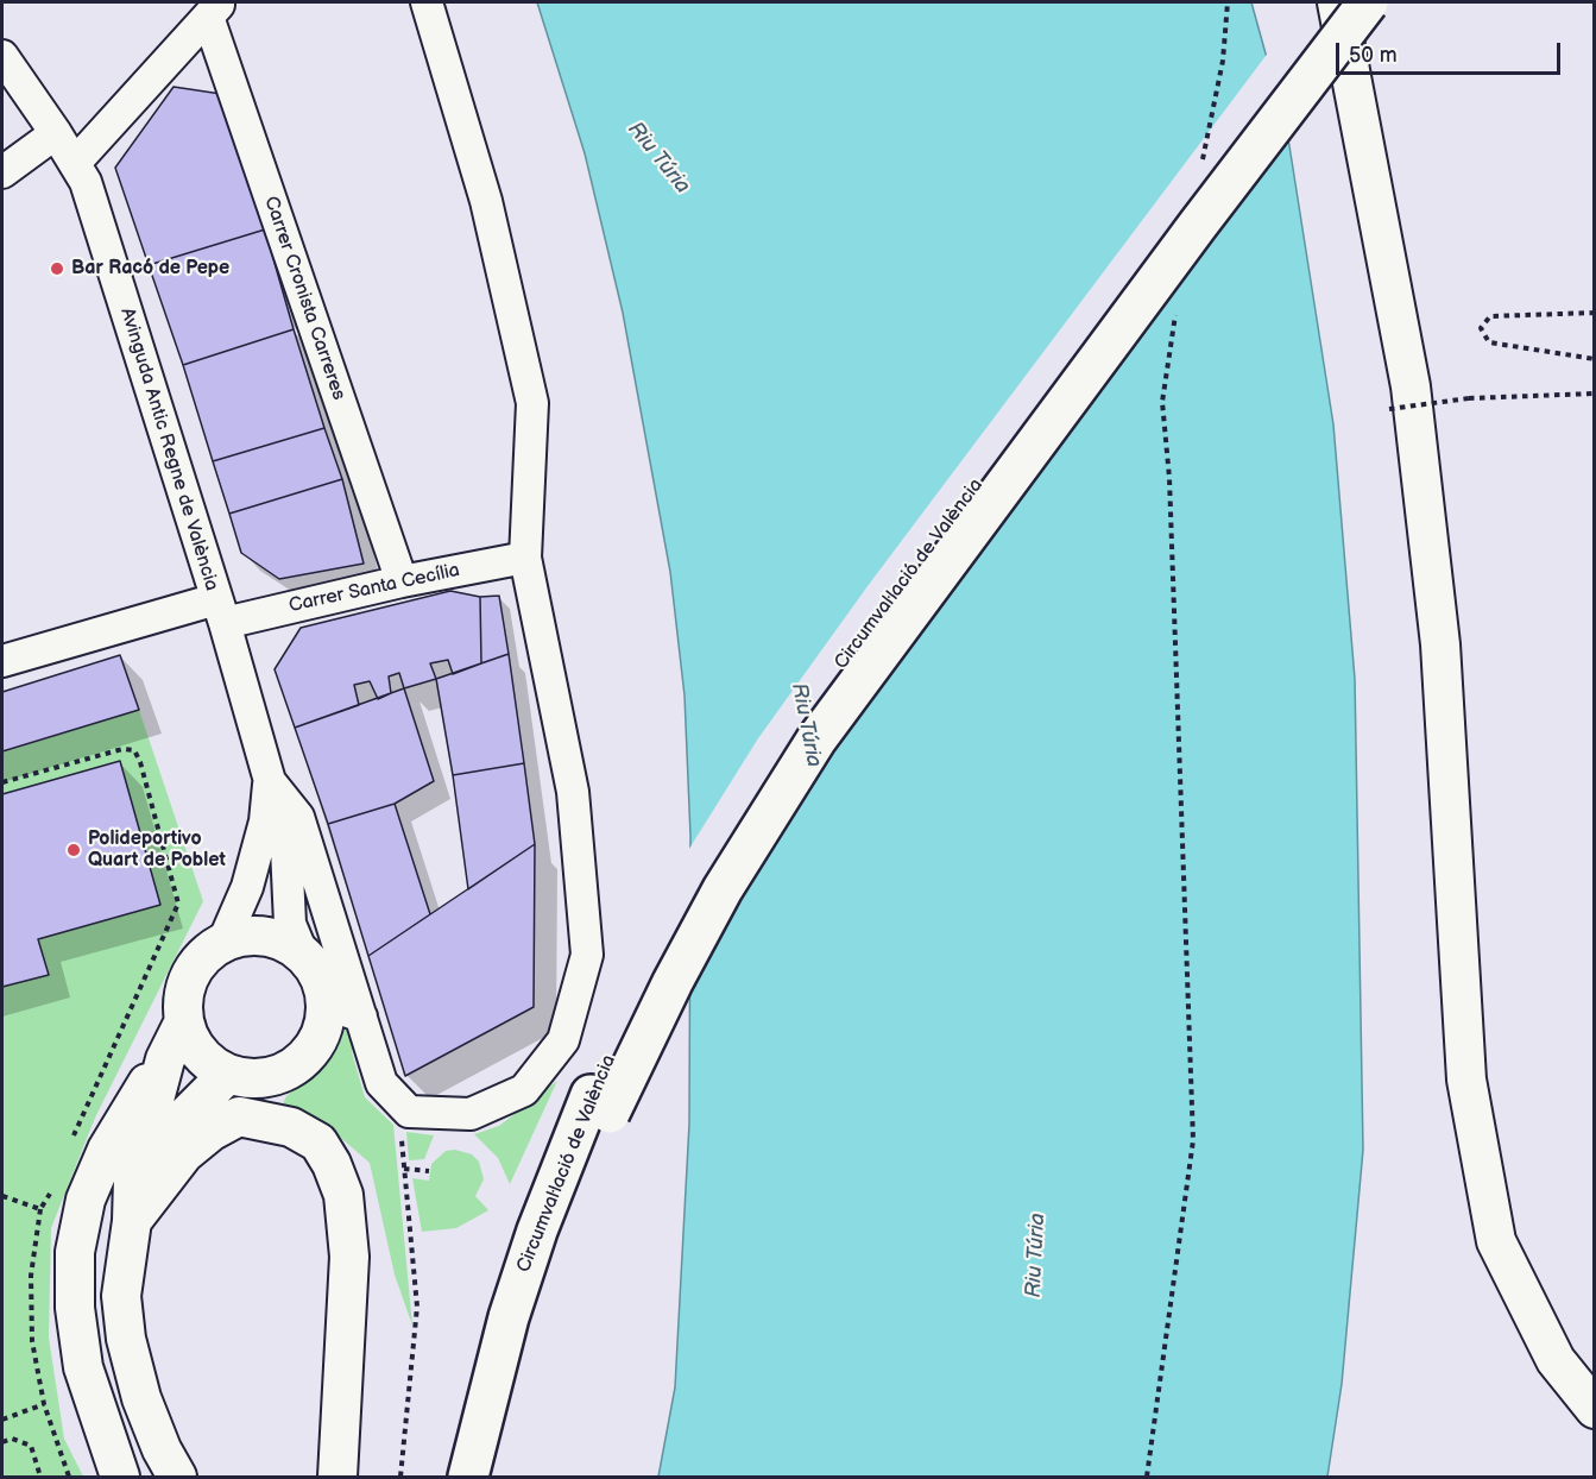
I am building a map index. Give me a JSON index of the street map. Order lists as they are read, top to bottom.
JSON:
{
  "streets": {
    "highway": ["Circumval·lació de València"],
    "street": ["Carrer Cronista Carreres", "Avinguda Antic Regne de València", "Carrer Santa Cecília"]
  },
  "crossings": [
    ["Carrer Cronista Carreres", "Carrer Santa Cecília"],
    ["Avinguda Antic Regne de València", "Carrer Santa Cecília"]
  ],
  "water": ["Riu Túria"],
  "places": ["Bar Racó de Pepe", "Polideportivo Quart de Poblet"],
  "scale_bar": "50 m"
}
